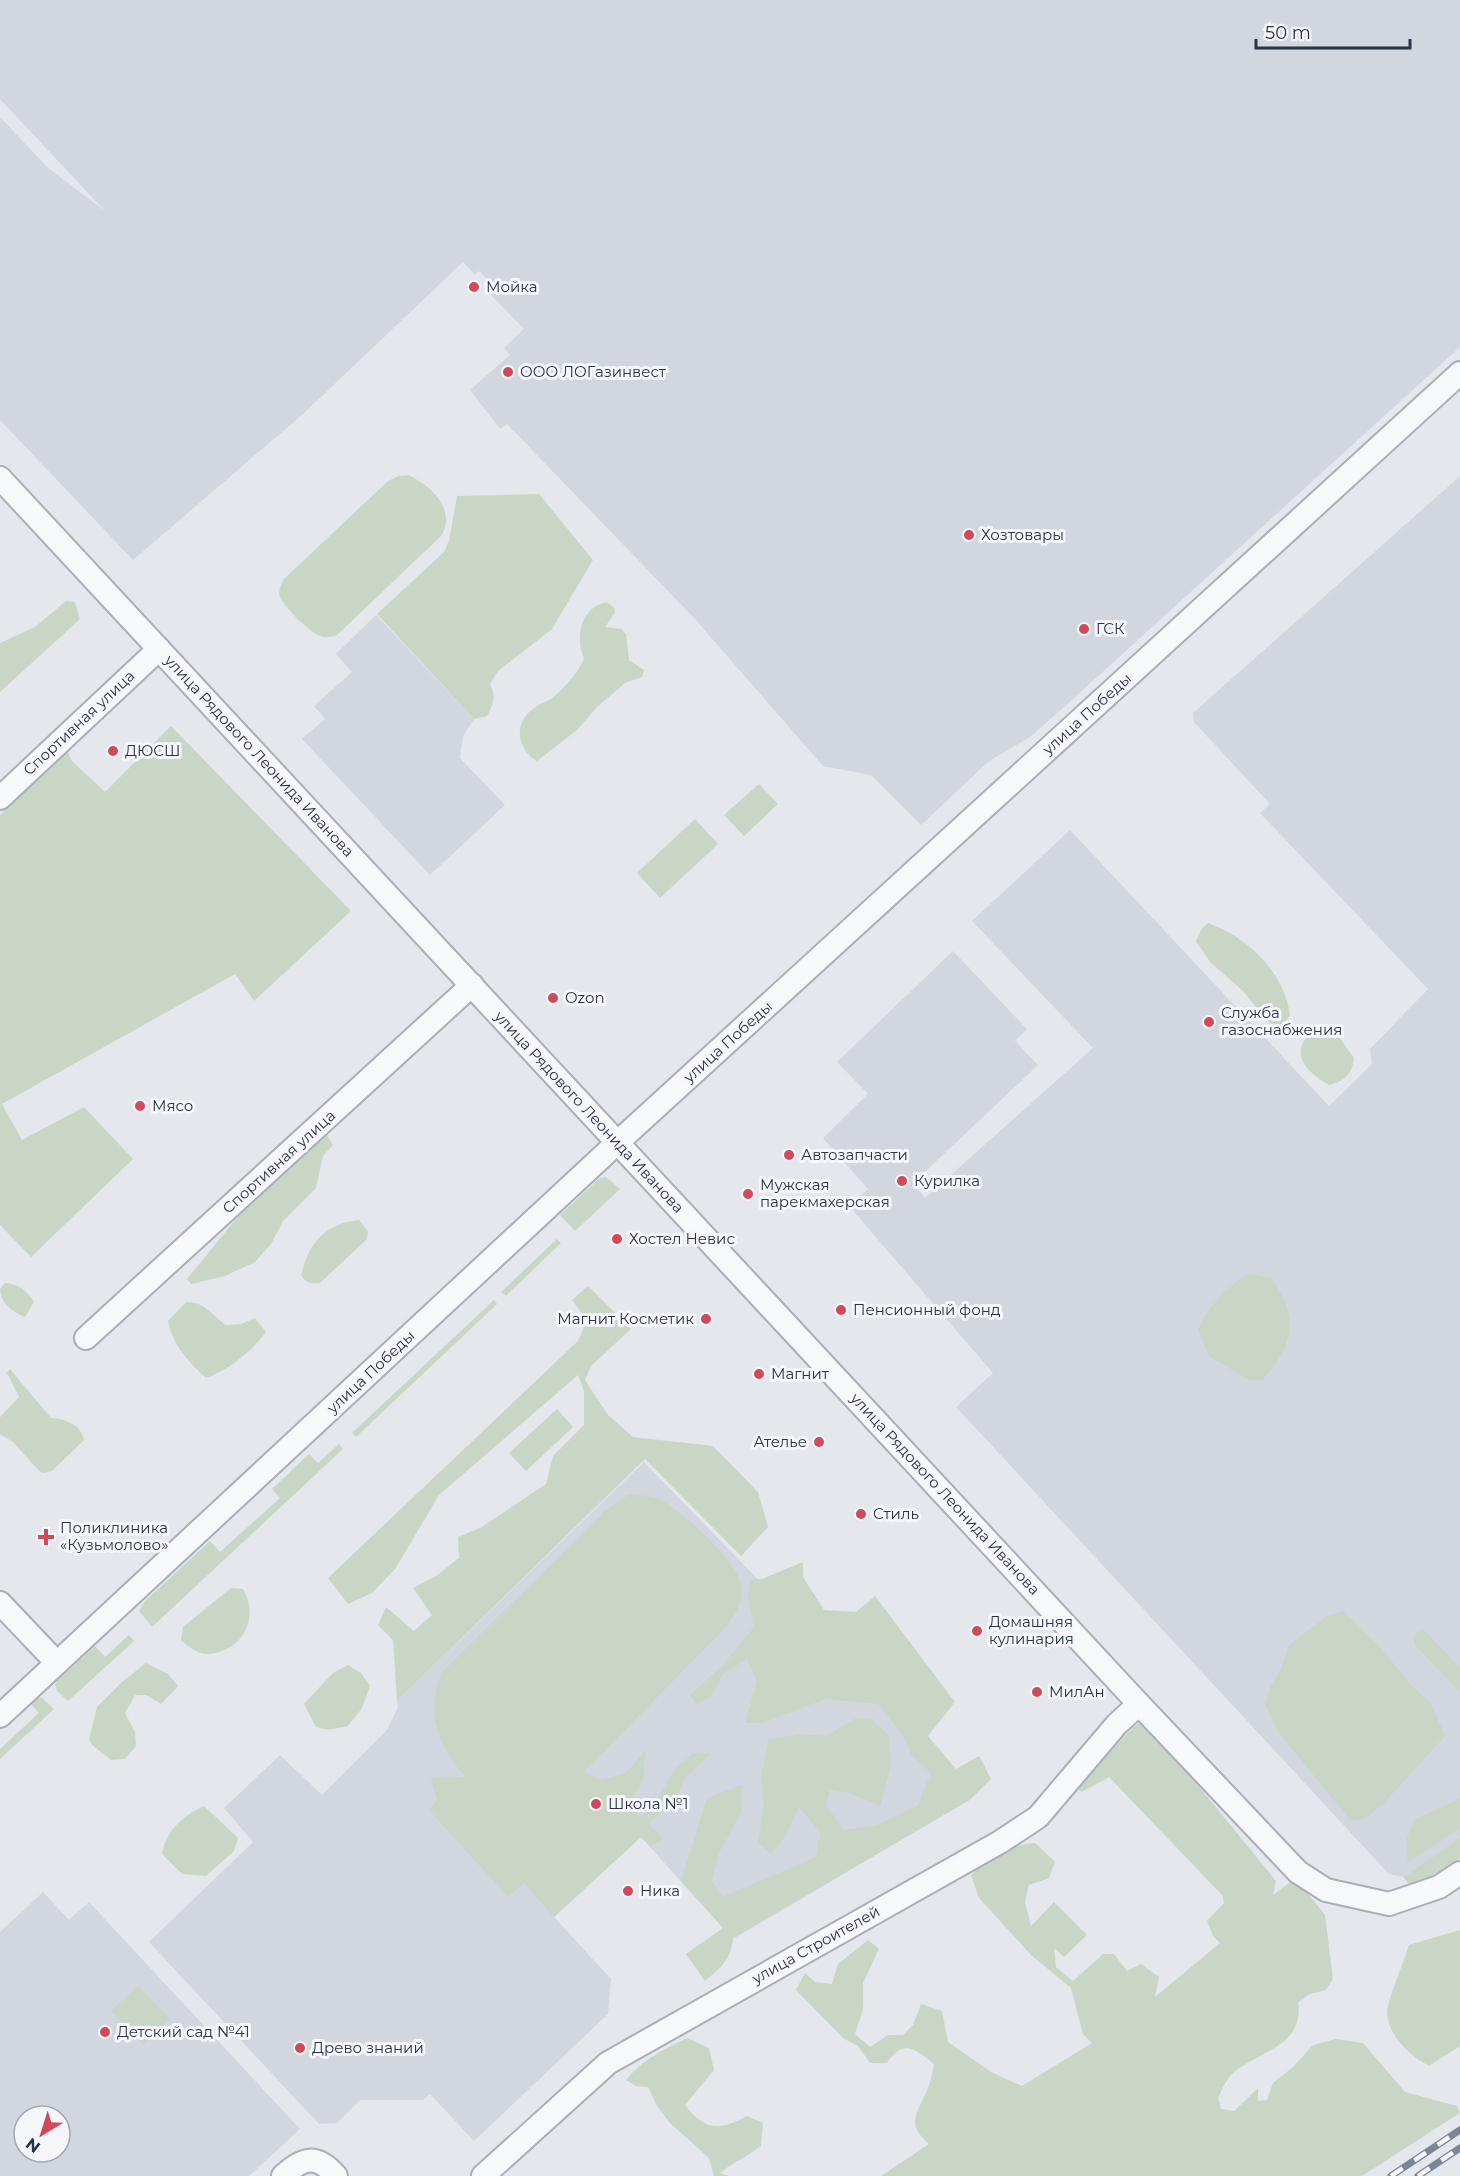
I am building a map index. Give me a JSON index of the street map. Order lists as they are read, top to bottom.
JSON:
{
  "streets": {
    "street": [
      "улица Победы",
      "Спортивная улица",
      "улица Рядового Леонида Иванова",
      "улица Строителей"
    ]
  },
  "crossings": [
    ["улица Победы", "улица Рядового Леонида Иванова"],
    ["Спортивная улица", "улица Рядового Леонида Иванова"],
    ["улица Рядового Леонида Иванова", "улица Строителей"]
  ],
  "places": {
    "other": [
      "Мойка",
      "ООО ЛОГазинвест",
      "Хозтовары",
      "ГСК",
      "ДЮСШ",
      "Ozon",
      "Служба газоснабжения",
      "Мясо",
      "Автозапчасти",
      "Курилка",
      "Мужская парекмахерская",
      "Хостел Невис",
      "Пенсионный фонд",
      "Магнит Косметик",
      "Магнит",
      "Ателье",
      "Стиль",
      "Домашняя кулинария",
      "МилАн",
      "Школа №1",
      "Ника",
      "Детский сад №41",
      "Древо знаний"
    ],
    "health": ["Поликлиника «Кузьмолово»"]
  },
  "scale_bar": "50 m",
  "north": "bottom left"
}
